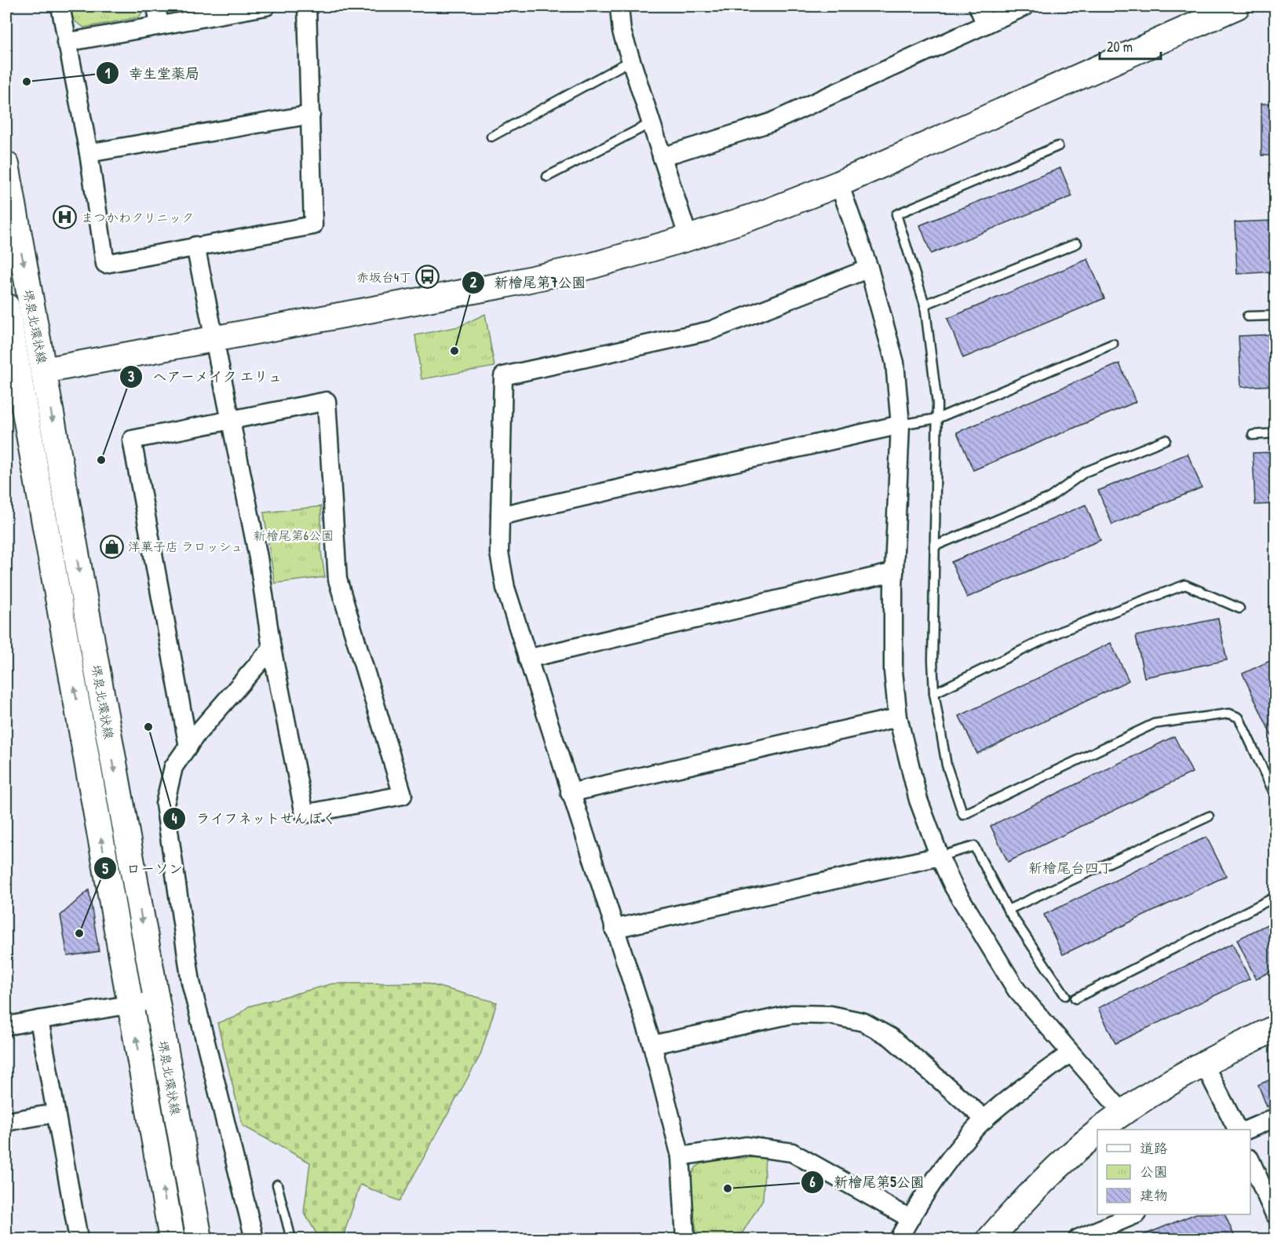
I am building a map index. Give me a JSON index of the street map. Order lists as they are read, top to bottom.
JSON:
{
  "streets": {
    "main road": ["堺泉北環状線"]
  },
  "districts": ["新檜尾台四丁"],
  "parks": ["新檜尾第6公園"],
  "places": {
    "other": [
      "幸生堂薬局",
      "新檜尾第7公園",
      "ヘアーメイク エリュ",
      "ライフネットせんぼく",
      "ローソン",
      "新檜尾第5公園"
    ],
    "hospital": ["まつかわクリニック"],
    "bus stop": ["赤坂台4丁"],
    "shop": ["洋菓子店 ラロッシュ"]
  },
  "legend": ["道路", "公園", "建物"],
  "scale_bar": "20 m"
}
